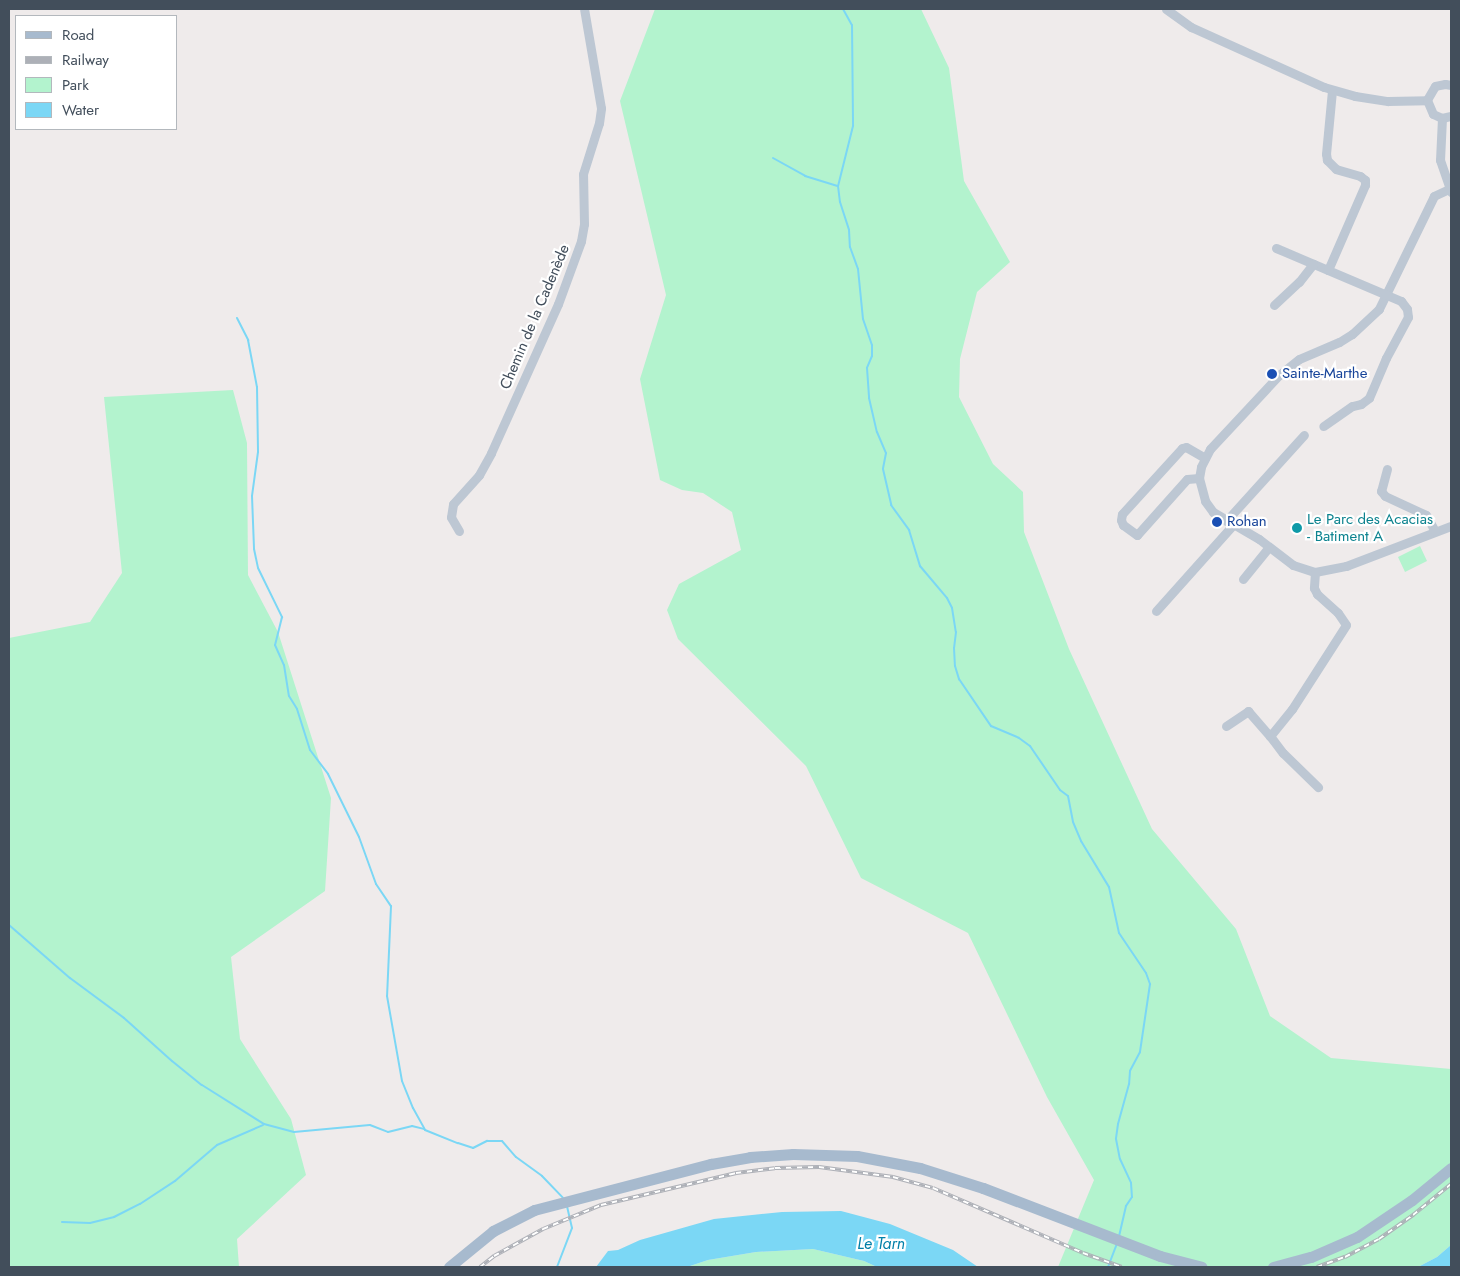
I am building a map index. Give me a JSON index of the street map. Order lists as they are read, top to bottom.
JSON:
{
  "streets": {
    "street": ["Chemin de la Cadenède"]
  },
  "water": ["Le Tarn"],
  "places": ["Sainte-Marthe", "Rohan", "Le Parc des Acacias - Batiment A"],
  "legend": [
    "Road",
    "Railway",
    "Park",
    "Water"
  ]
}
